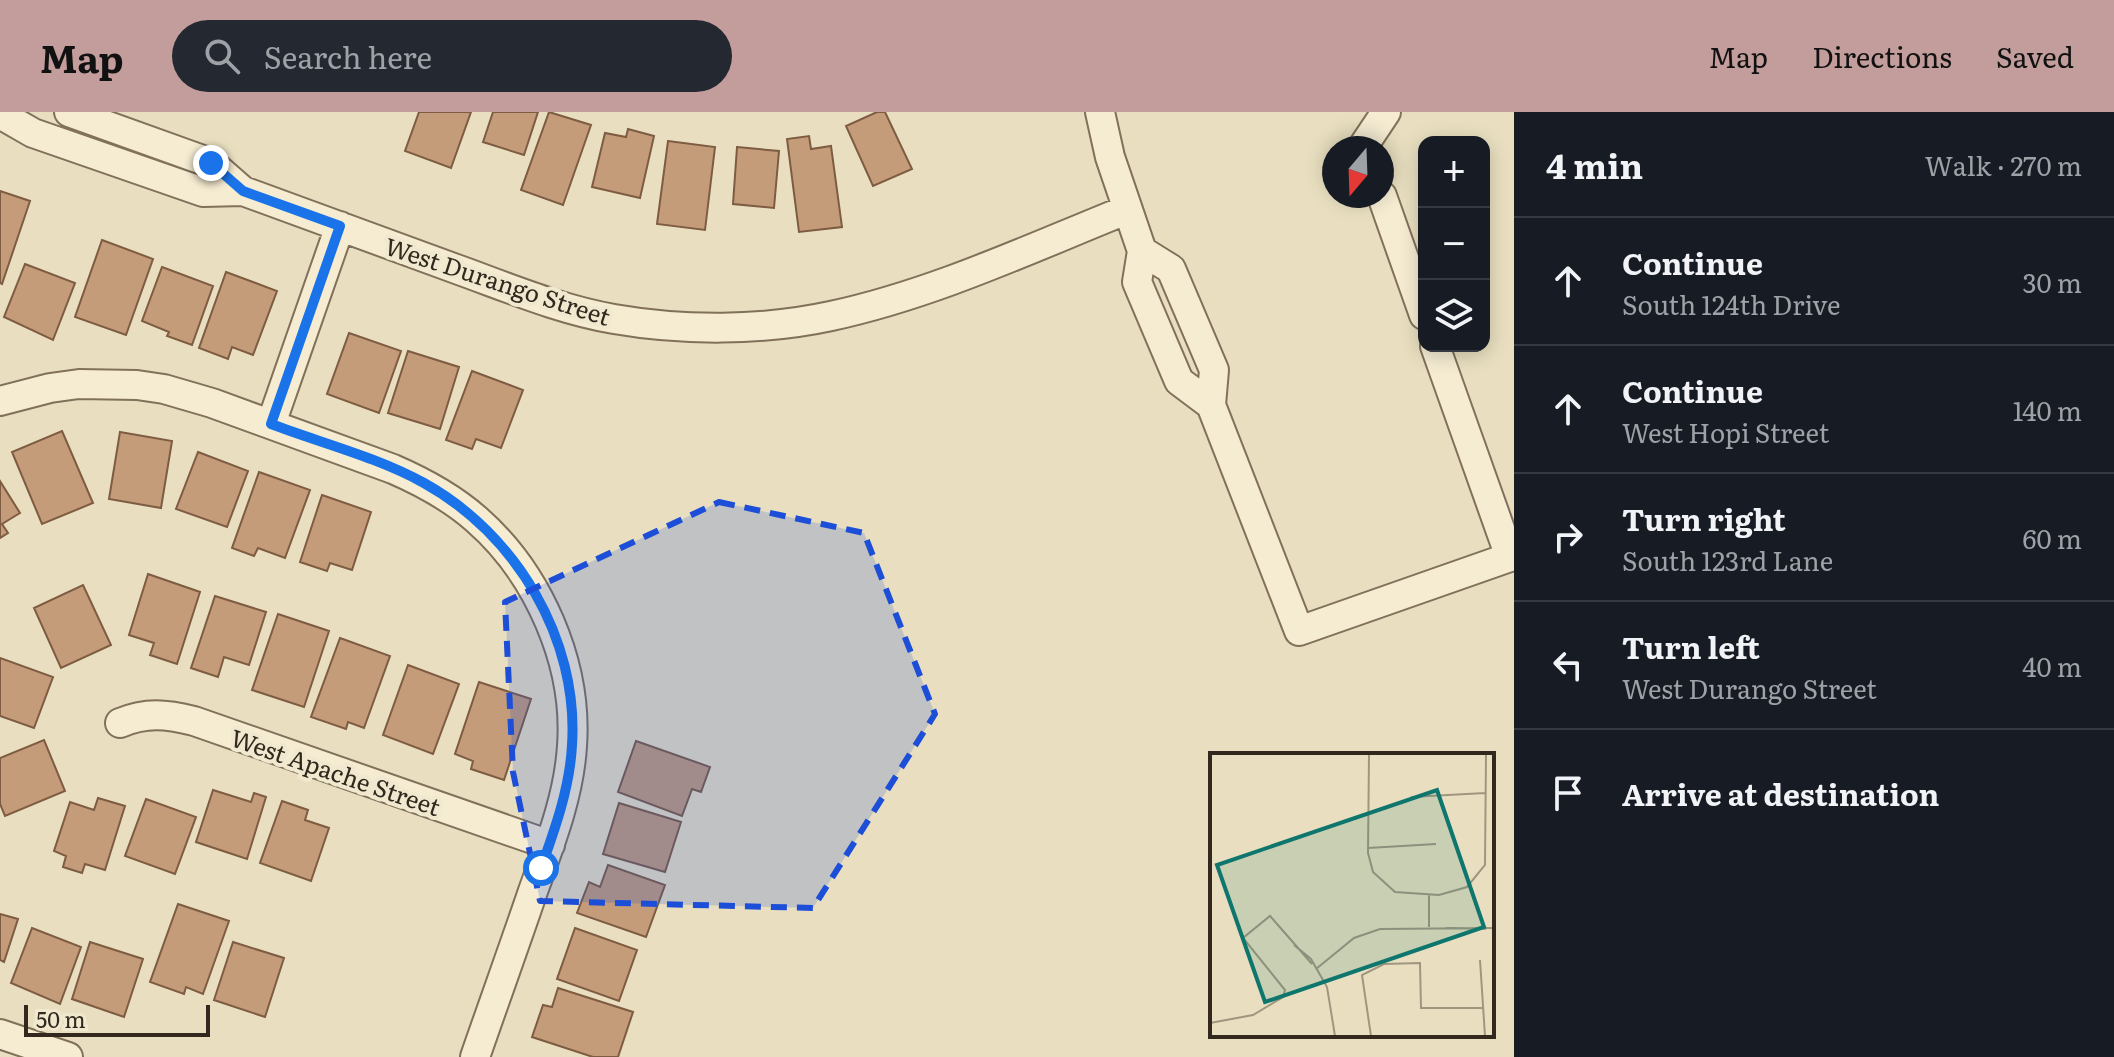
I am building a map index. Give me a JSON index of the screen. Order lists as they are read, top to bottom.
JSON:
{
  "streets": {
    "street": ["West Durango Street", "West Apache Street"]
  },
  "scale_bar": "50 m",
  "north": "bottom",
  "page": {
    "header": "Map",
    "search": "Search here",
    "nav": ["Map", "Directions", "Saved"],
    "heading": ["4 min", "Walk · 270 m"],
    "map_buttons": ["+", "−"],
    "list": [
      ["Continue", "South 124th Drive", "30 m"],
      ["Continue", "West Hopi Street", "140 m"],
      ["Turn right", "South 123rd Lane", "60 m"],
      ["Turn left", "West Durango Street", "40 m"],
      "Arrive at destination"
    ],
    "scale": "50 m"
  }
}
